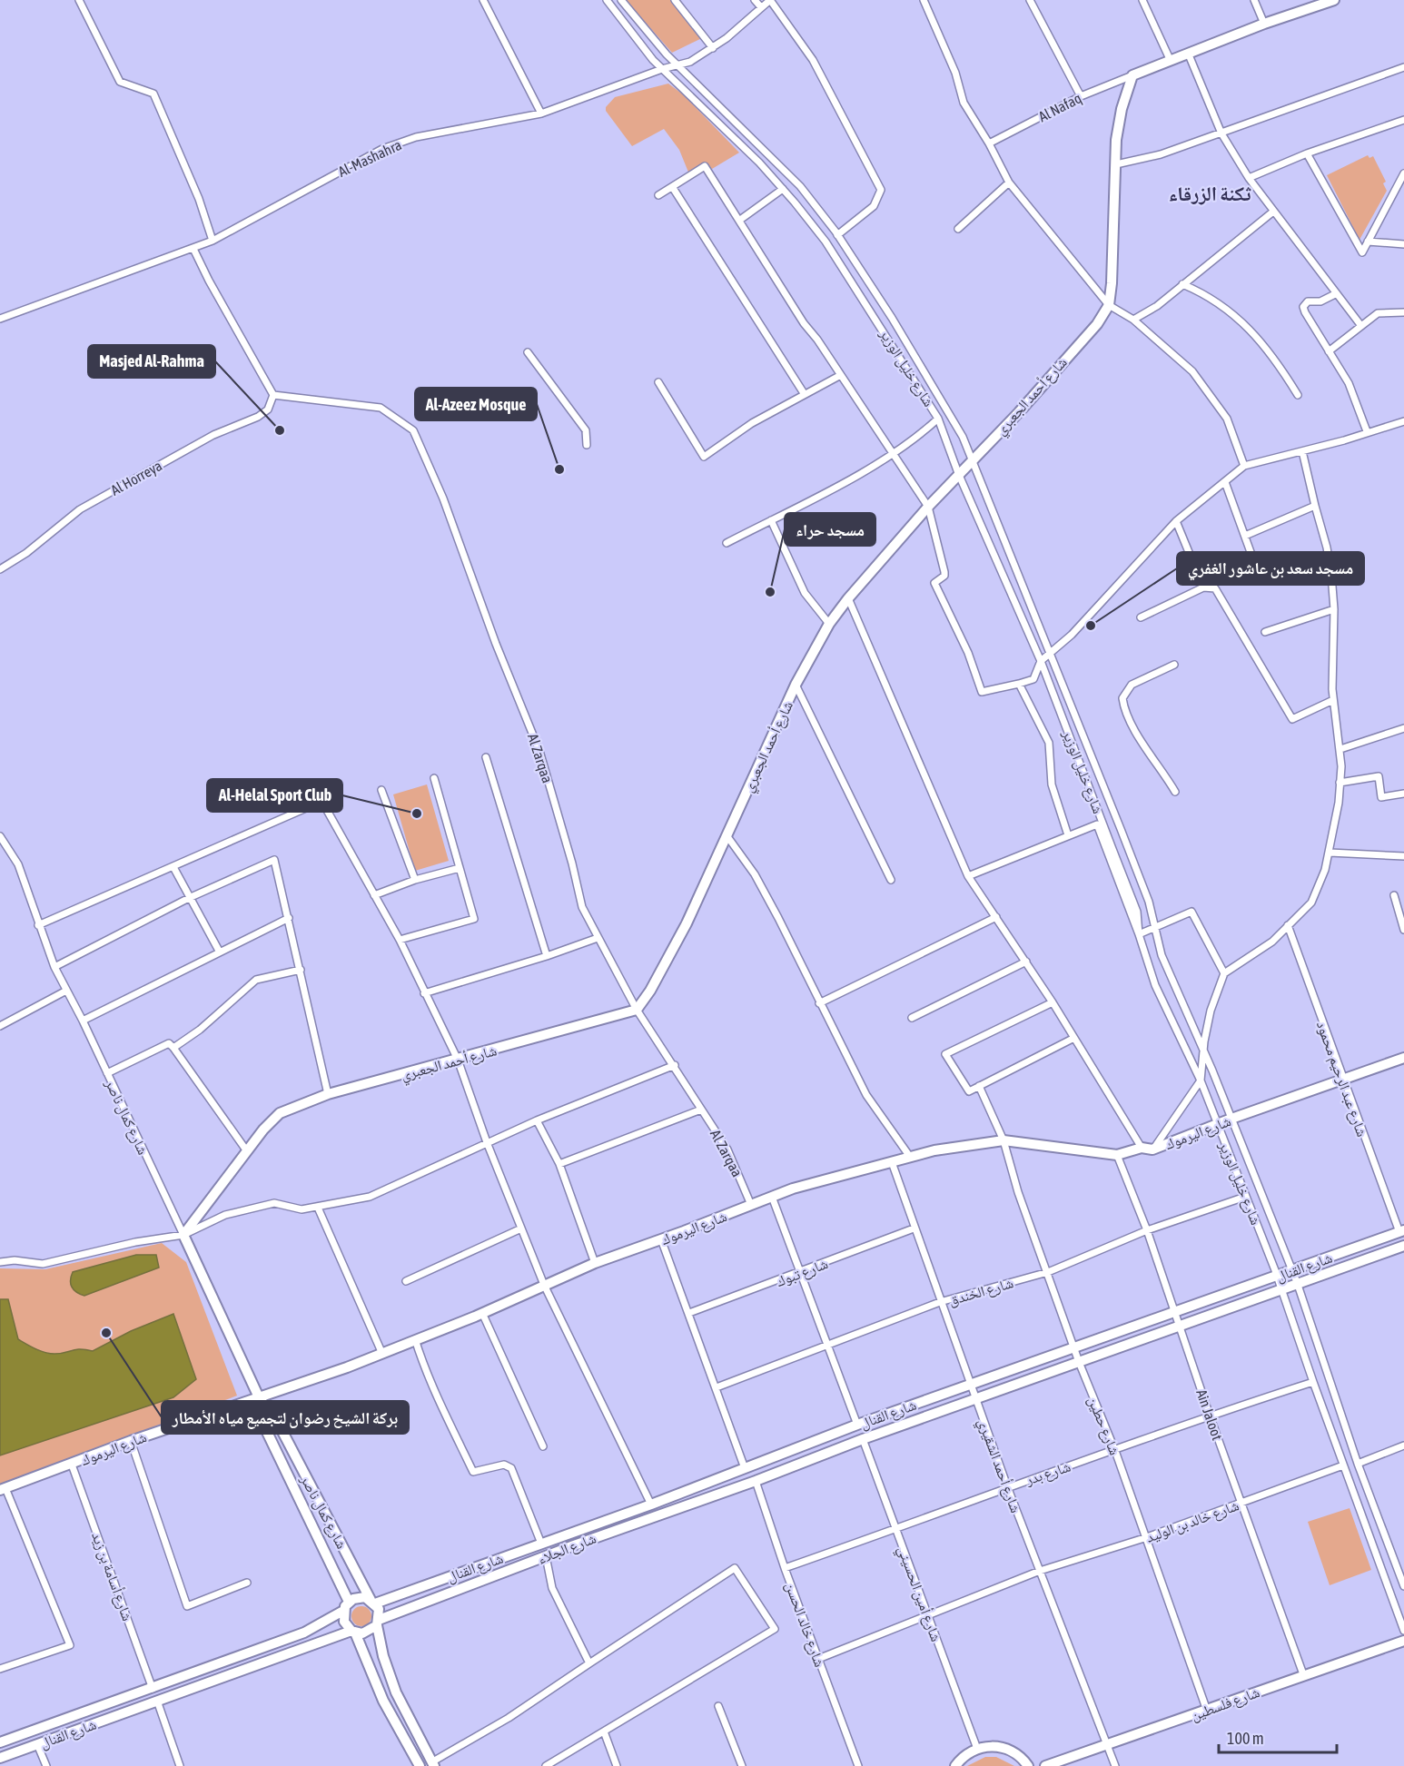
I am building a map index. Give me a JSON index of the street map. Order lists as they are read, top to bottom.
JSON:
{
  "streets": {
    "street": [
      "Al Nafaq",
      "Al-Mashahra",
      "شارع خليل الوزير",
      "شارع أحمد الجعبري",
      "Al Horreya",
      "Al Zarqaa",
      "شارع عبد الرحيم محمود",
      "شارع كمال ناصر",
      "شارع اليرموك",
      "شارع القنال",
      "شارع تبوك",
      "شارع الخندق",
      "Ain Jaloot",
      "شارع حطين",
      "شارع أحمد الشقيري",
      "شارع بدر",
      "شارع خالد بن الوليد",
      "شارع الجلاء",
      "شارع أسامة بن زيد",
      "شارع أمين الحسيني",
      "شارع خالد الحسن",
      "شارع فلسطين"
    ]
  },
  "crossings": [
    ["Al Nafaq", "شارع أحمد الجعبري"],
    ["Al-Mashahra", "شارع خليل الوزير"],
    ["شارع خليل الوزير", "شارع أحمد الجعبري"],
    ["شارع خليل الوزير", "شارع اليرموك"],
    ["شارع خليل الوزير", "شارع القنال"],
    ["شارع خليل الوزير", "شارع الخندق"],
    ["شارع خليل الوزير", "شارع بدر"],
    ["شارع خليل الوزير", "شارع خالد بن الوليد"],
    ["شارع أحمد الجعبري", "Al Zarqaa"],
    ["شارع أحمد الجعبري", "شارع كمال ناصر"],
    ["Al Horreya", "Al Zarqaa"],
    ["Al Zarqaa", "شارع اليرموك"],
    ["شارع عبد الرحيم محمود", "شارع اليرموك"],
    ["شارع عبد الرحيم محمود", "شارع القنال"],
    ["شارع كمال ناصر", "شارع اليرموك"],
    ["شارع كمال ناصر", "شارع القنال"],
    ["شارع كمال ناصر", "شارع الجلاء"],
    ["شارع اليرموك", "Ain Jaloot"],
    ["شارع اليرموك", "شارع حطين"],
    ["شارع اليرموك", "شارع أحمد الشقيري"],
    ["شارع اليرموك", "شارع أسامة بن زيد"],
    ["شارع القنال", "Ain Jaloot"],
    ["شارع القنال", "شارع حطين"],
    ["شارع القنال", "شارع أحمد الشقيري"],
    ["شارع القنال", "شارع الجلاء"],
    ["شارع القنال", "شارع أسامة بن زيد"],
    ["شارع القنال", "شارع أمين الحسيني"],
    ["شارع القنال", "شارع خالد الحسن"],
    ["شارع تبوك", "شارع أحمد الشقيري"],
    ["شارع الخندق", "Ain Jaloot"],
    ["شارع الخندق", "شارع حطين"],
    ["شارع الخندق", "شارع أحمد الشقيري"],
    ["Ain Jaloot", "شارع بدر"],
    ["Ain Jaloot", "شارع خالد بن الوليد"],
    ["Ain Jaloot", "شارع فلسطين"],
    ["شارع حطين", "شارع بدر"],
    ["شارع حطين", "شارع خالد بن الوليد"],
    ["شارع حطين", "شارع فلسطين"],
    ["شارع أحمد الشقيري", "شارع بدر"],
    ["شارع أحمد الشقيري", "شارع خالد بن الوليد"],
    ["شارع أحمد الشقيري", "شارع فلسطين"],
    ["شارع بدر", "شارع أمين الحسيني"],
    ["شارع بدر", "شارع خالد الحسن"],
    ["شارع خالد بن الوليد", "شارع أمين الحسيني"],
    ["شارع خالد بن الوليد", "شارع خالد الحسن"],
    ["شارع الجلاء", "شارع خالد الحسن"]
  ],
  "districts": ["ثكنة الزرقاء"],
  "places": [
    "Masjed Al-Rahma",
    "Al-Azeez Mosque",
    "مسجد حراء",
    "مسجد سعد بن عاشور الغفري",
    "Al-Helal Sport Club",
    "بركة الشيخ رضوان لتجميع مياه الأمطار"
  ],
  "scale_bar": "100 m"
}
